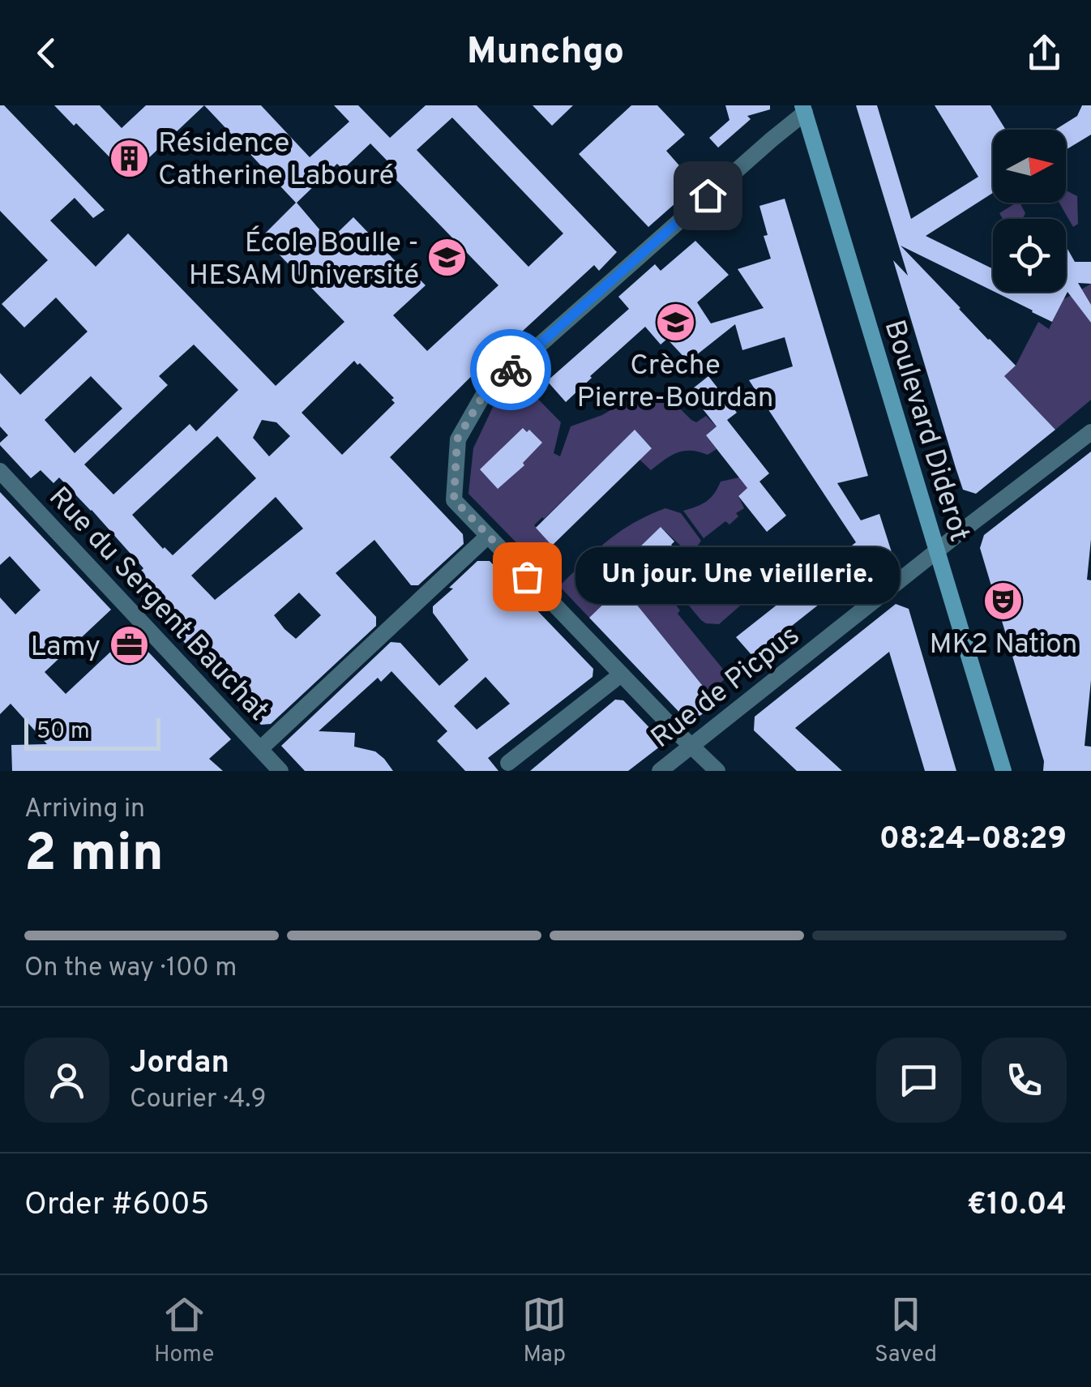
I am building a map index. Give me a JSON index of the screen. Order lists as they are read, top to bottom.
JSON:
{
  "streets": {
    "main road": ["Boulevard Diderot"],
    "street": ["Rue du Sergent Bauchat", "Rue de Picpus"]
  },
  "crossings": [
    ["Boulevard Diderot", "Rue de Picpus"]
  ],
  "places": {
    "building": ["Résidence Catherine Labouré"],
    "school or university": ["École Boulle - HESAM Université", "Crèche Pierre-Bourdan"],
    "other": ["Un jour. Une vieillerie."],
    "theatre": ["MK2 Nation"],
    "office": ["Lamy"]
  },
  "scale_bar": "50 m",
  "north": "right",
  "page": {
    "header": "Munchgo",
    "bubble": "Un jour. Une vieillerie.",
    "scale": "50 m",
    "heading": ["2 min", "Arriving in", "08:24–08:29"],
    "panel": [
      "Jordan",
      "Courier · 4.9",
      "Order #6005",
      "€10.04"
    ],
    "bar": "On the way · 100 m",
    "tabs": ["Home", "Map", "Saved"]
  }
}
